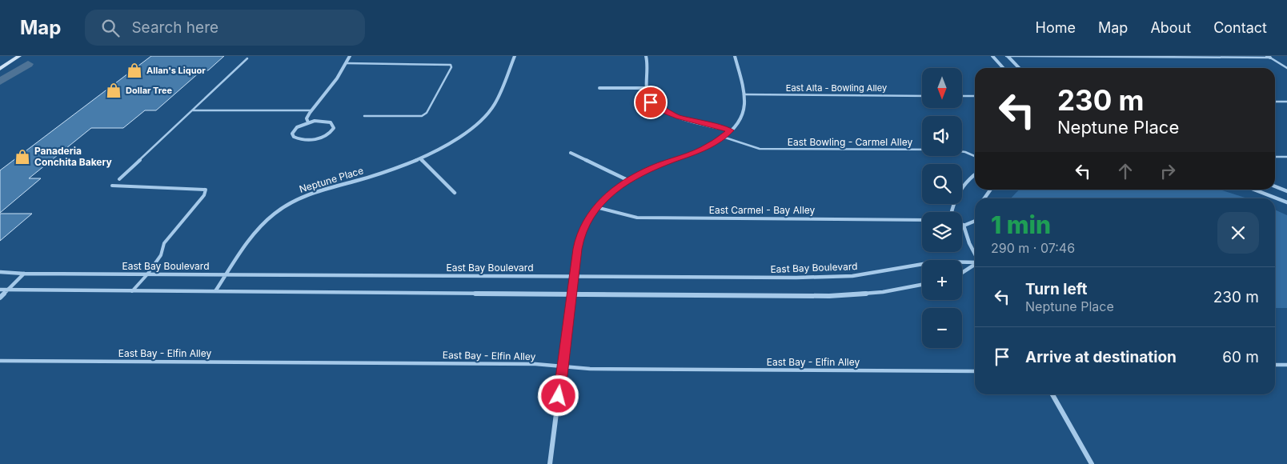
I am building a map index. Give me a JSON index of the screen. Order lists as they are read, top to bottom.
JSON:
{
  "streets": {
    "street": ["Neptune Place", "East Bay Boulevard"],
    "lane": [
      "East Alta - Bowling Alley",
      "East Bowling - Carmel Alley",
      "East Carmel - Bay Alley",
      "East Bay - Elfin Alley"
    ]
  },
  "crossings": [
    ["Neptune Place", "East Bay Boulevard"]
  ],
  "places": {
    "shop": ["Allan's Liquor", "Dollar Tree", "Panaderia Conchita Bakery"]
  },
  "north": "bottom",
  "page": {
    "header": "Map",
    "search": "Search here",
    "nav": [
      "Home",
      "Map",
      "About",
      "Contact"
    ],
    "map_buttons": ["+", "−"],
    "turn": ["230 m", "Neptune Place"],
    "heading": ["1 min", "290 m · 07:46"],
    "list": [
      {
        "name": "Turn left",
        "note": "Neptune Place",
        "value": "230 m"
      },
      {
        "name": "Arrive at destination",
        "value": "60 m"
      }
    ]
  }
}
